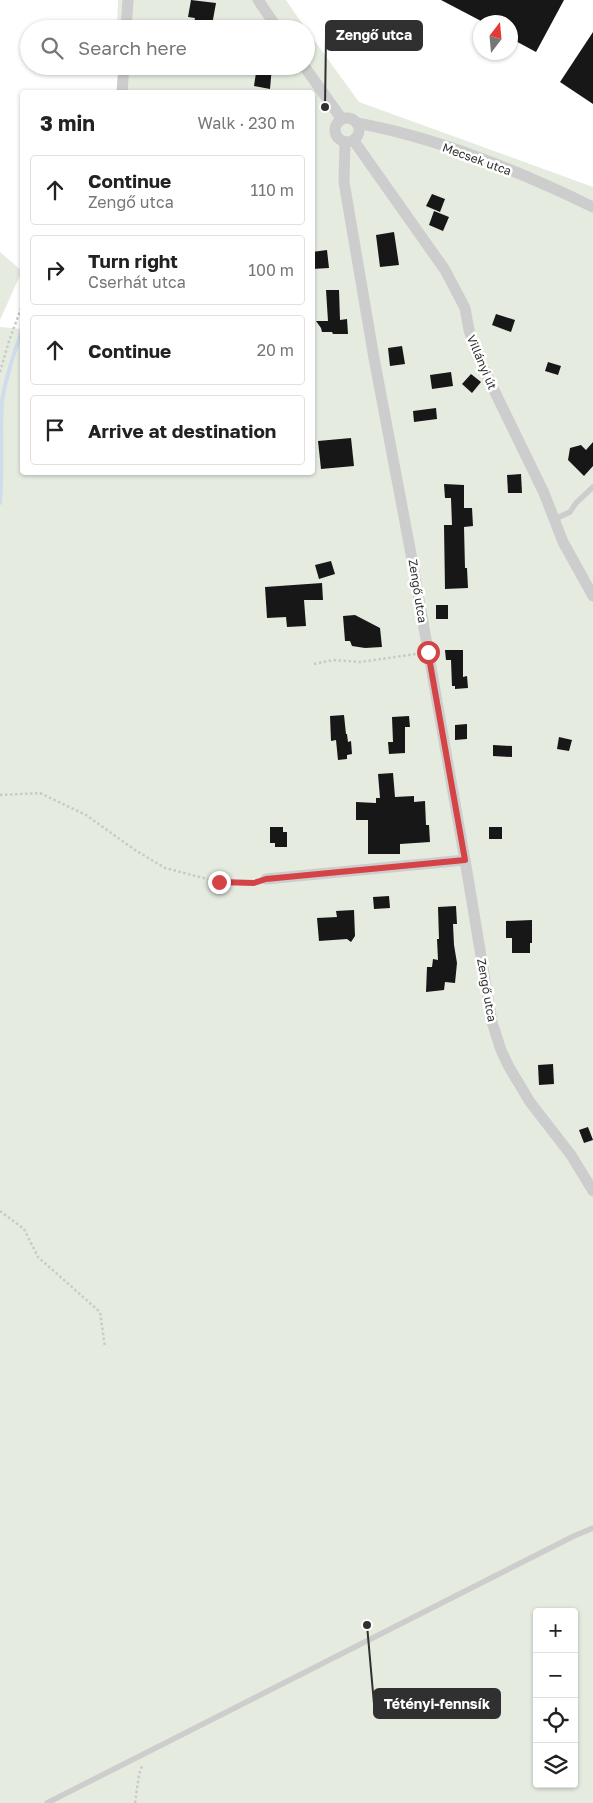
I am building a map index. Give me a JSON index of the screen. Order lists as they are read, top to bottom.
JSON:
{
  "streets": {
    "street": ["Mecsek utca", "Villányi út", "Zengő utca"]
  },
  "crossings": [
    ["Mecsek utca", "Villányi út"],
    ["Mecsek utca", "Zengő utca"],
    ["Villányi út", "Zengő utca"]
  ],
  "places": ["Zengő utca", "Tétényi-fennsík"],
  "north": "top",
  "page": {
    "search": "Search here",
    "heading": ["3 min", "Walk · 230 m"],
    "list": [
      ["Continue", "Zengő utca", "110 m"],
      ["Turn right", "Cserhát utca", "100 m"],
      ["Continue", "20 m"],
      "Arrive at destination"
    ],
    "map_buttons": ["+", "−"]
  }
}
